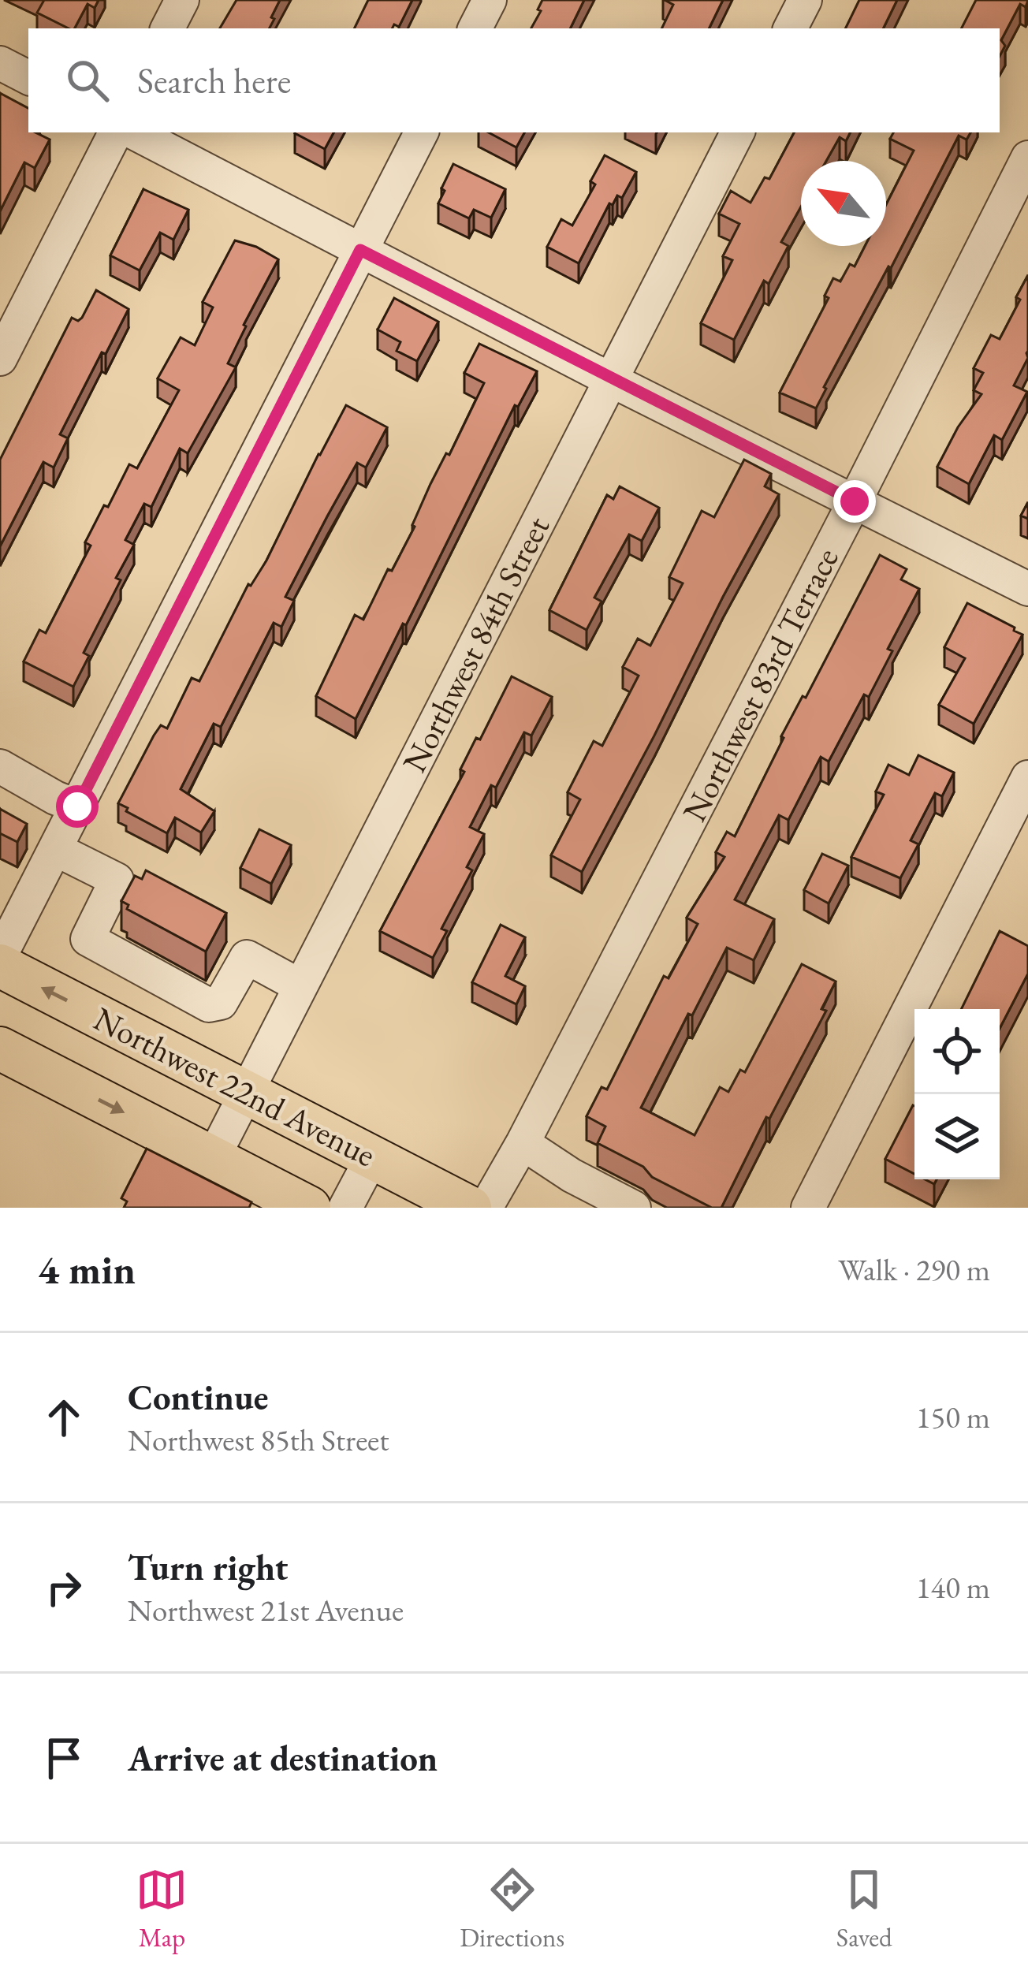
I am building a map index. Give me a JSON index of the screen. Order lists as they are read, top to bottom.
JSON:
{
  "streets": {
    "main road": ["Northwest 22nd Avenue"],
    "street": ["Northwest 84th Street", "Northwest 83rd Terrace"]
  },
  "crossings": [
    ["Northwest 84th Street", "Northwest 22nd Avenue"]
  ],
  "north": "top left",
  "page": {
    "search": "Search here",
    "heading": ["4 min", "Walk · 290 m"],
    "list": [
      ["Continue", "Northwest 85th Street", "150 m"],
      ["Turn right", "Northwest 21st Avenue", "140 m"],
      "Arrive at destination"
    ],
    "nav": ["Map", "Directions", "Saved"]
  }
}
